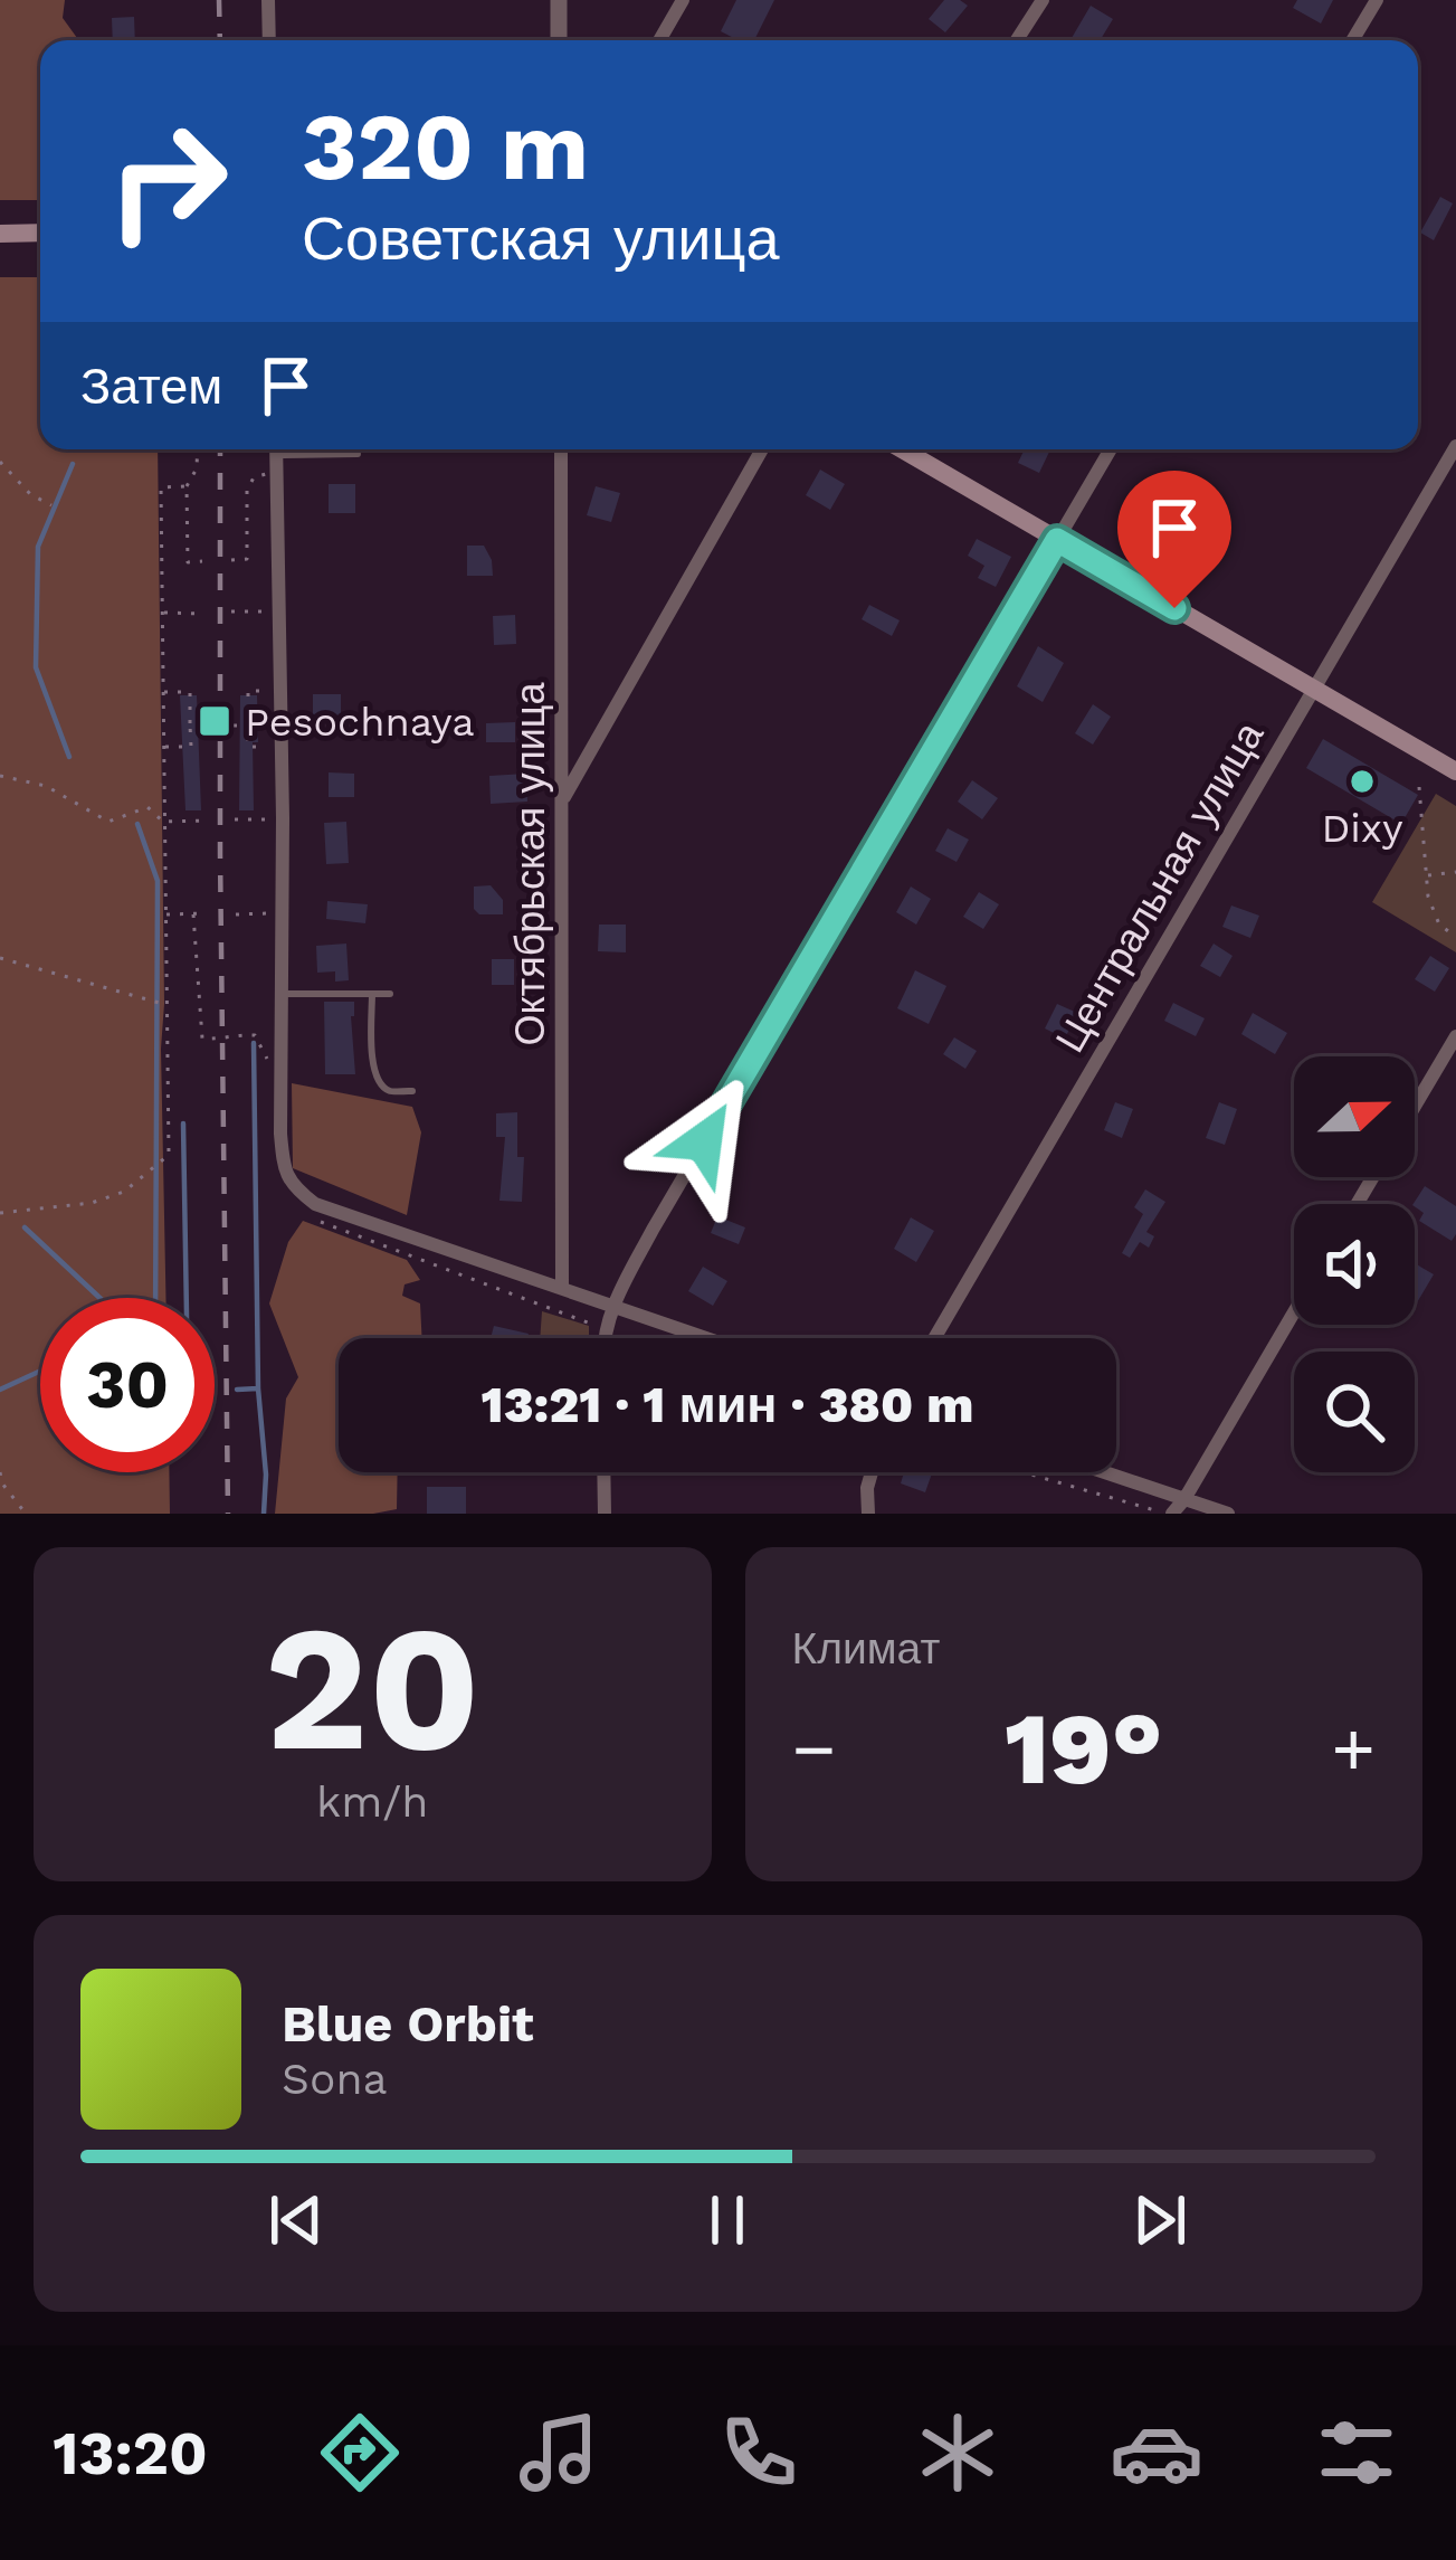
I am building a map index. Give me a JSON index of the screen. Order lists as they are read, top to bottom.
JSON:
{
  "streets": {
    "street": ["Октябрьская улица", "Центральная улица"]
  },
  "places": {
    "transit": ["Pesochnaya"],
    "other": ["Dixy"]
  },
  "north": "right",
  "page": {
    "turn": ["320 m", "Советская улица"],
    "then": "Затем",
    "limit": "30",
    "trip": "13:21 · 1 мин · 380 m",
    "tile": [
      ["20", "km/h"],
      "Климат"
    ],
    "heat": ["−", "19°", "+"],
    "song": ["Blue Orbit", "Sona"],
    "tabs": "13:20"
  }
}
